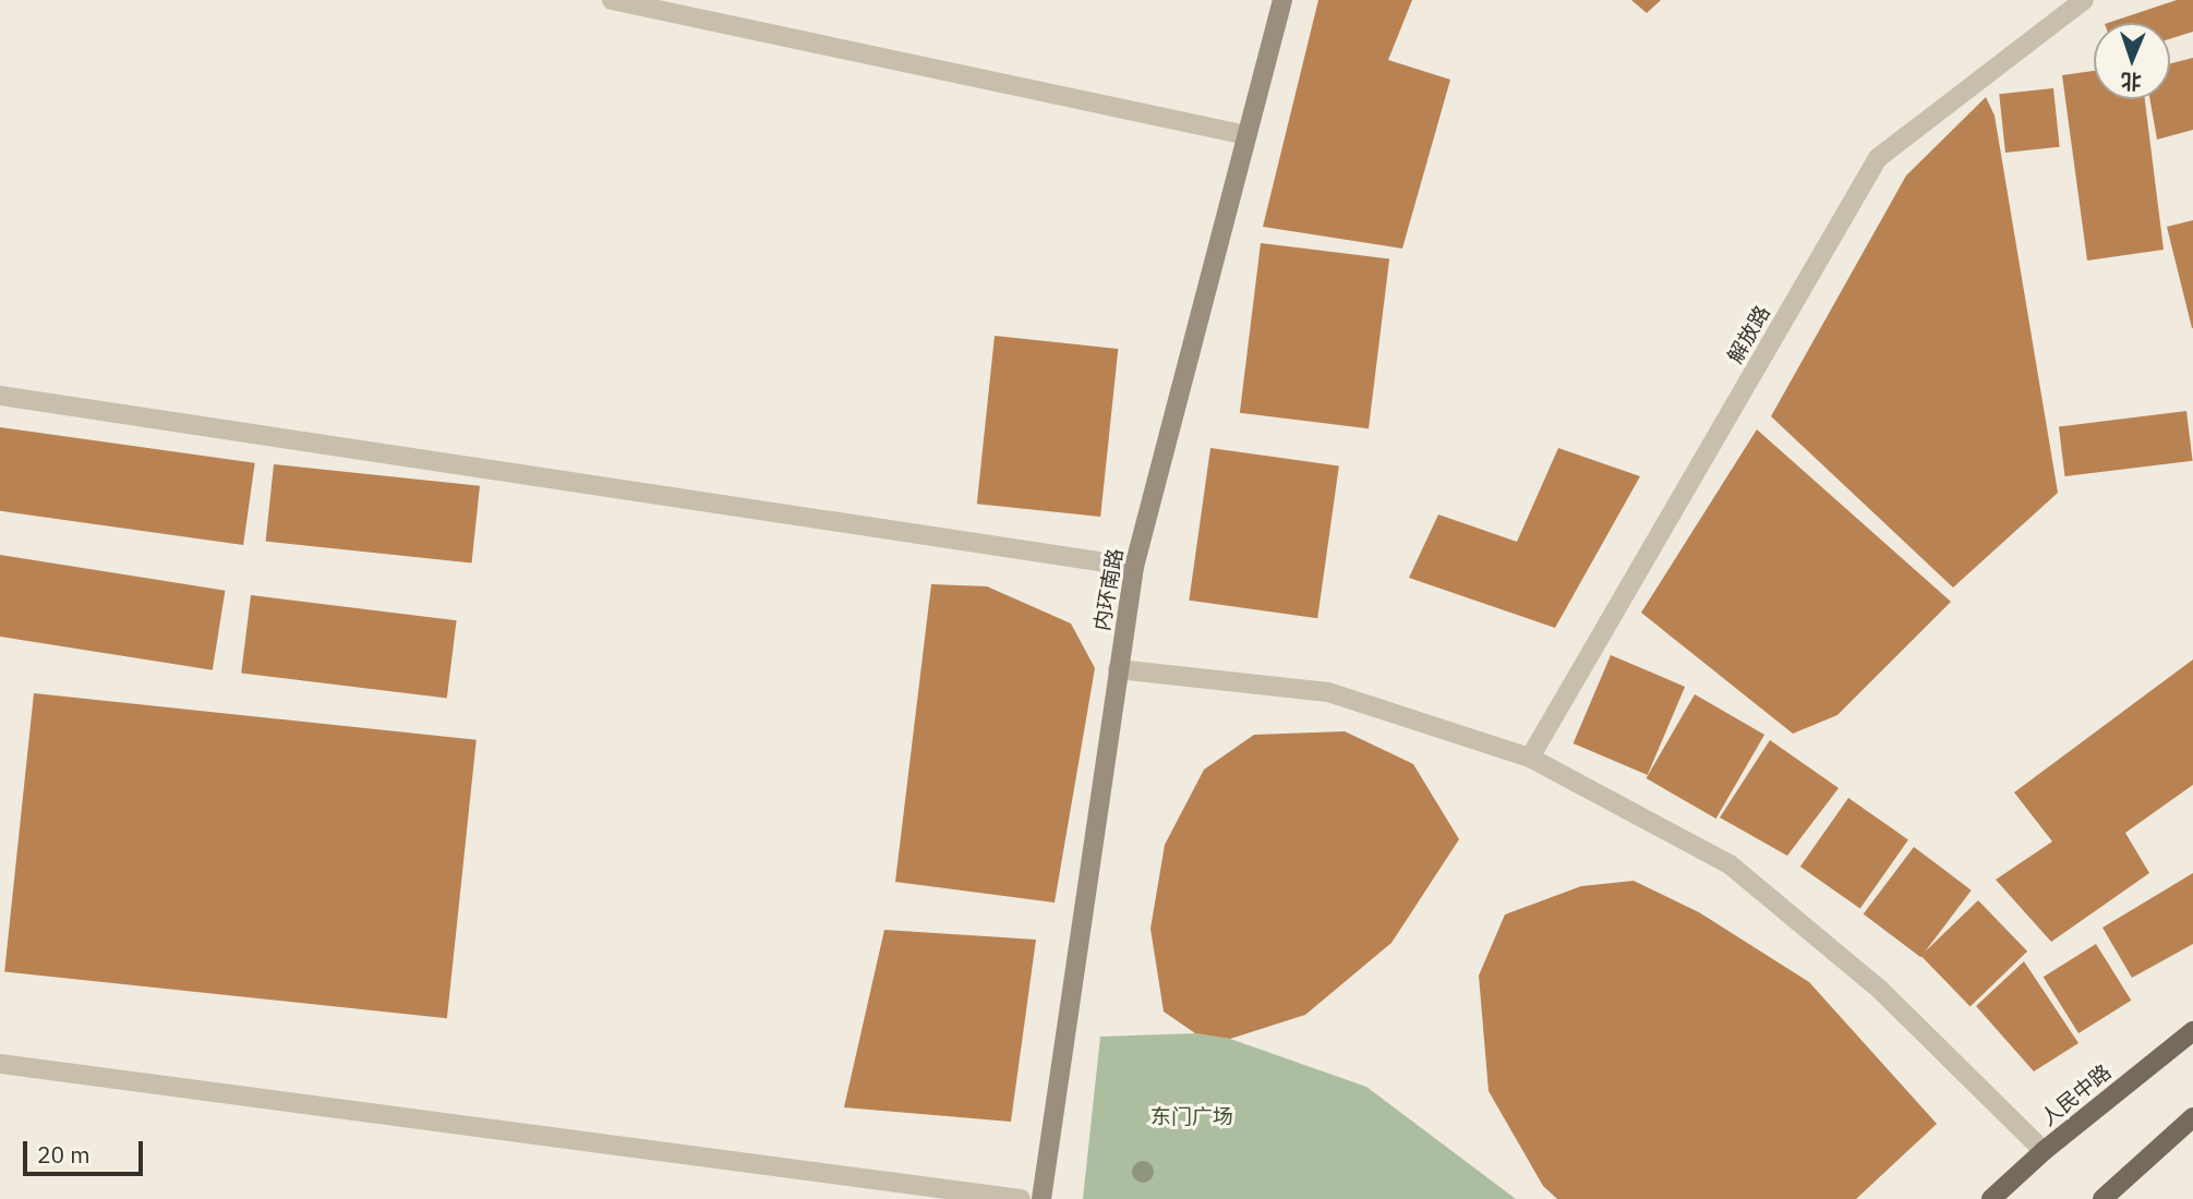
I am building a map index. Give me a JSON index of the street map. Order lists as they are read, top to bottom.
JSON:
{
  "streets": {
    "main road": ["内环南路", "人民中路"],
    "street": ["解放路"]
  },
  "parks": ["东门广场"],
  "scale_bar": "20 m",
  "north": "bottom"
}
